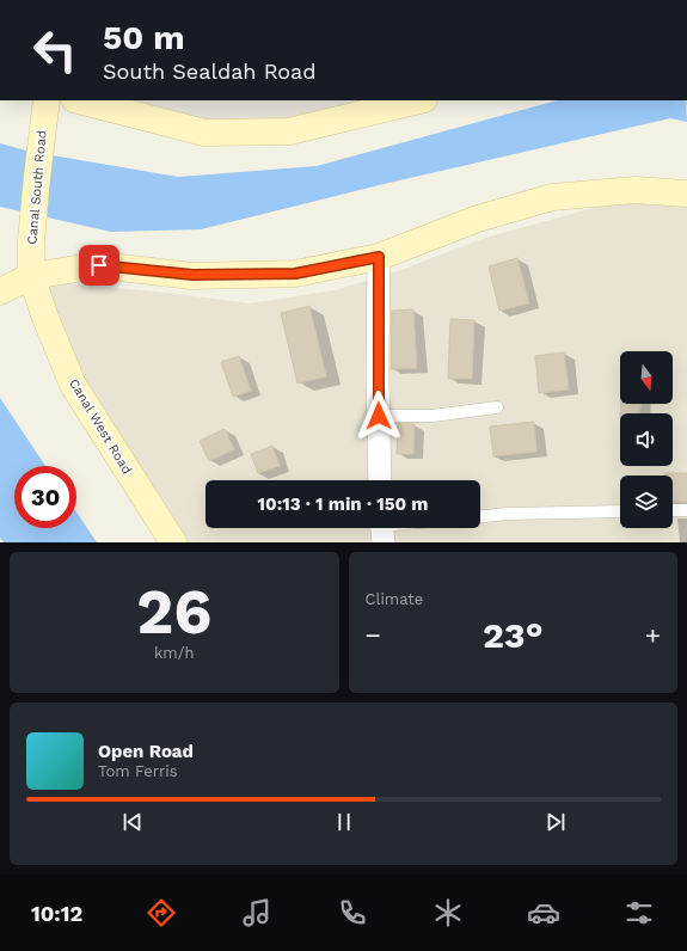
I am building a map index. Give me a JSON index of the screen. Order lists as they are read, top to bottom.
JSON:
{
  "streets": {
    "street": ["Canal South Road", "Canal West Road"]
  },
  "crossings": [
    ["Canal South Road", "Canal West Road"]
  ],
  "north": "bottom",
  "page": {
    "turn": ["50 m", "South Sealdah Road"],
    "limit": "30",
    "trip": "10:13 · 1 min · 150 m",
    "tile": [
      ["26", "km/h"],
      "Climate"
    ],
    "heat": ["−", "23°", "+"],
    "song": ["Open Road", "Tom Ferris"],
    "tabs": "10:12"
  }
}
